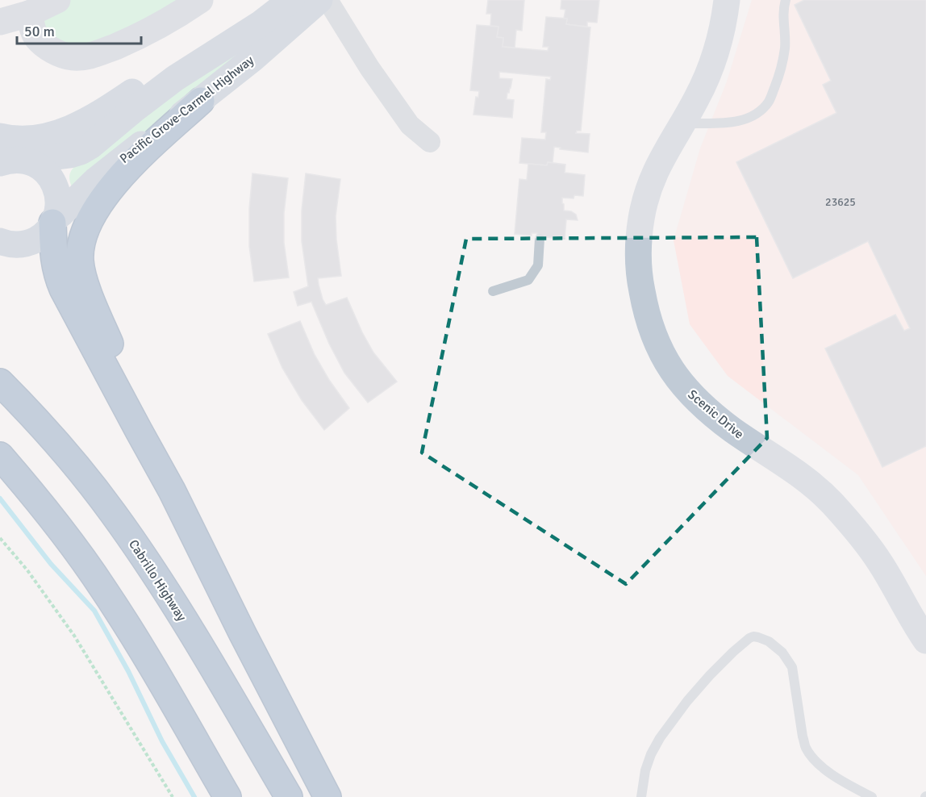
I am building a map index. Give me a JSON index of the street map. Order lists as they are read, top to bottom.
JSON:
{
  "streets": {
    "highway": ["Cabrillo Highway"],
    "main road": ["Pacific Grove-Carmel Highway"],
    "street": ["Scenic Drive"]
  },
  "house_numbers": ["23625"],
  "scale_bar": "50 m"
}
